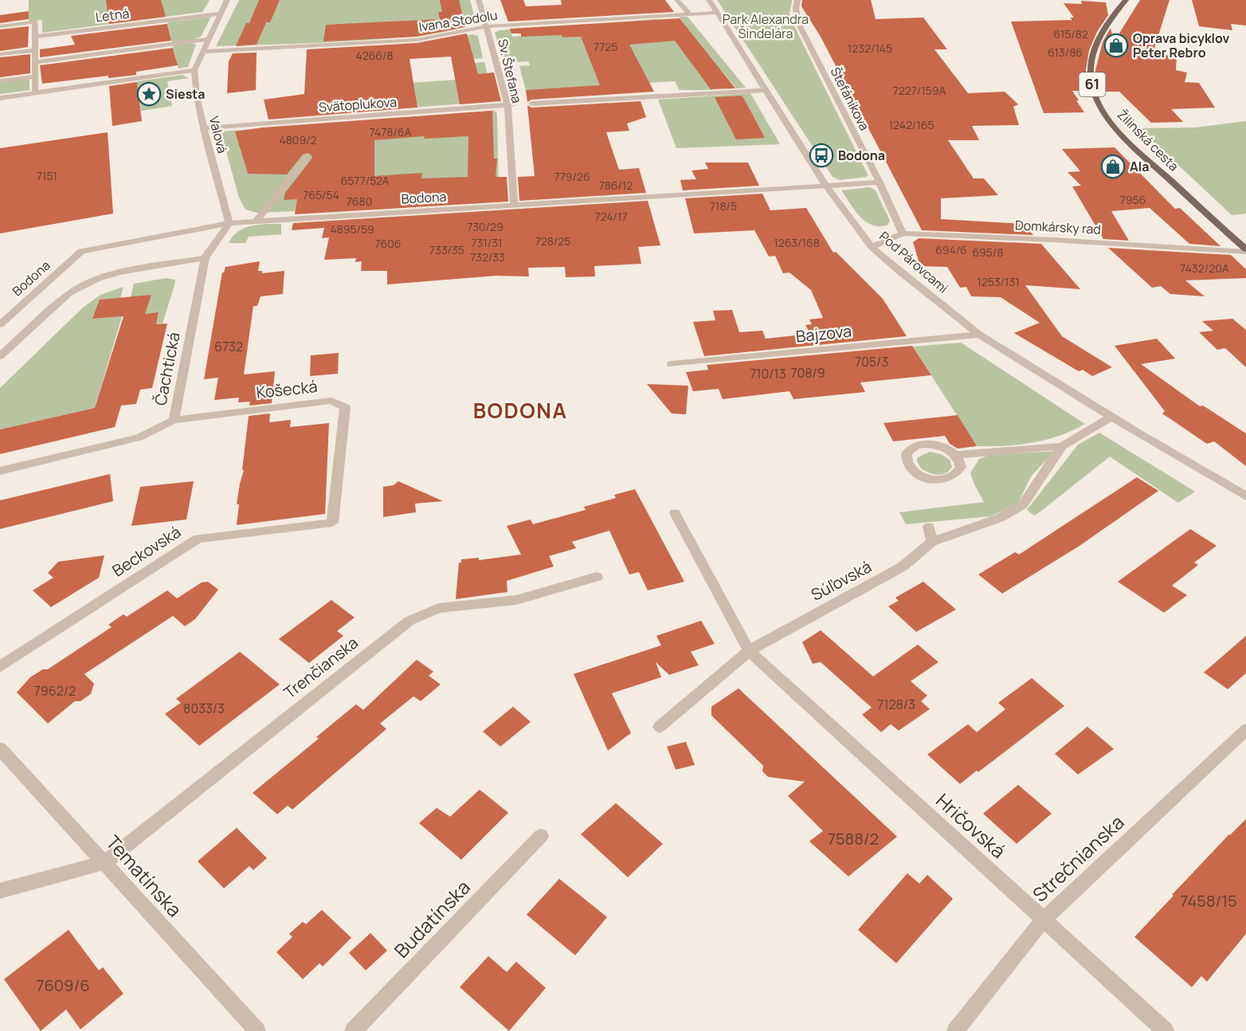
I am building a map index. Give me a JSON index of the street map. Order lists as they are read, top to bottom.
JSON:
{
  "streets": {
    "main road": ["61", "Žilinská cesta"],
    "street": [
      "Letná",
      "Ivana Stodolu",
      "Sv. Štefana",
      "Štefánikova",
      "Svätoplukova",
      "Valová",
      "Bodona",
      "Domkársky rad",
      "Pod Párovcami",
      "Bajzova",
      "Čachtická",
      "Košecká",
      "Beckovská",
      "Súľovská",
      "Trenčianska",
      "Hričovská",
      "Strečnianska",
      "Tematínska",
      "Budatínska"
    ]
  },
  "crossings": [
    ["Letná", "Valová"],
    ["Ivana Stodolu", "Sv. Štefana"],
    ["Ivana Stodolu", "Valová"],
    ["Ivana Stodolu", "Pod Párovcami"],
    ["Sv. Štefana", "Svätoplukova"],
    ["Sv. Štefana", "Bodona"],
    ["Štefánikova", "Bodona"],
    ["Štefánikova", "Domkársky rad"],
    ["Svätoplukova", "Valová"],
    ["Valová", "Bodona"],
    ["Valová", "Čachtická"],
    ["Žilinská cesta", "Domkársky rad"],
    ["Bodona", "Pod Párovcami"],
    ["Bodona", "Čachtická"],
    ["Domkársky rad", "Pod Párovcami"],
    ["Pod Párovcami", "Bajzova"],
    ["Čachtická", "Košecká"],
    ["Košecká", "Beckovská"],
    ["Súľovská", "Hričovská"],
    ["Trenčianska", "Tematínska"],
    ["Hričovská", "Strečnianska"]
  ],
  "districts": ["BODONA"],
  "parks": ["Park Alexandra Šindelára"],
  "places": {
    "shop": ["Oprava bicyklov Peter Rebro", "Ala"],
    "place": ["Siesta"],
    "bus stop": ["Bodona"]
  },
  "house_numbers": [
    "615/82",
    "7725",
    "1232/145",
    "613/86",
    "4266/8",
    "7227/159A",
    "1242/165",
    "7478/6A",
    "4809/2",
    "7151",
    "779/26",
    "6577/52A",
    "786/12",
    "765/54",
    "7956",
    "7680",
    "718/5",
    "724/17",
    "730/29",
    "4895/59",
    "728/25",
    "731/31",
    "1263/168",
    "7606",
    "733/35",
    "694/6",
    "695/8",
    "732/33",
    "7432/20A",
    "1253/131",
    "6732",
    "705/3",
    "708/9",
    "710/13",
    "7962/2",
    "7128/3",
    "8033/3",
    "7588/2",
    "7458/15",
    "7609/6"
  ]
}
